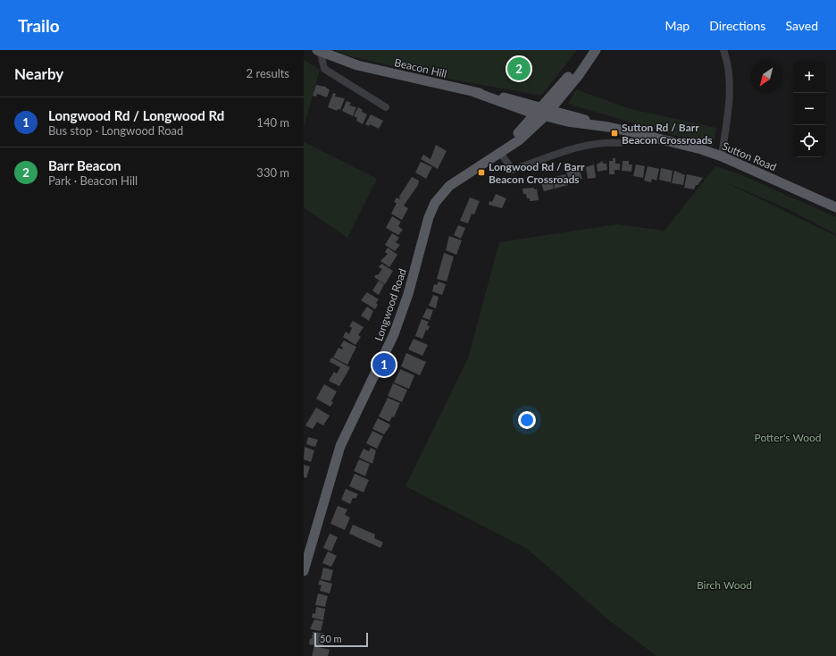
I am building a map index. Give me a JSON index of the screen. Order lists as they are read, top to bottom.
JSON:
{
  "streets": {
    "main road": ["Beacon Hill", "Sutton Road", "Longwood Road"]
  },
  "crossings": [
    ["Beacon Hill", "Sutton Road"],
    ["Beacon Hill", "Longwood Road"],
    ["Sutton Road", "Longwood Road"]
  ],
  "parks": ["Potter's Wood", "Birch Wood"],
  "places": {
    "transit": ["Sutton Rd / Barr Beacon Crossroads", "Longwood Rd / Barr Beacon Crossroads"]
  },
  "scale_bar": "50 m",
  "north": "bottom left",
  "page": {
    "header": "Trailo",
    "nav": ["Map", "Directions", "Saved"],
    "heading": ["Nearby", "2 results"],
    "pins": ["2", "1"],
    "map_buttons": ["+", "−"],
    "list": [
      {
        "mark": "1",
        "name": "Longwood Rd / Longwood Rd",
        "note": "Bus stop · Longwood Road",
        "value": "140 m"
      },
      {
        "mark": "2",
        "name": "Barr Beacon",
        "note": "Park · Beacon Hill",
        "value": "330 m"
      }
    ],
    "scale": "50 m"
  }
}
